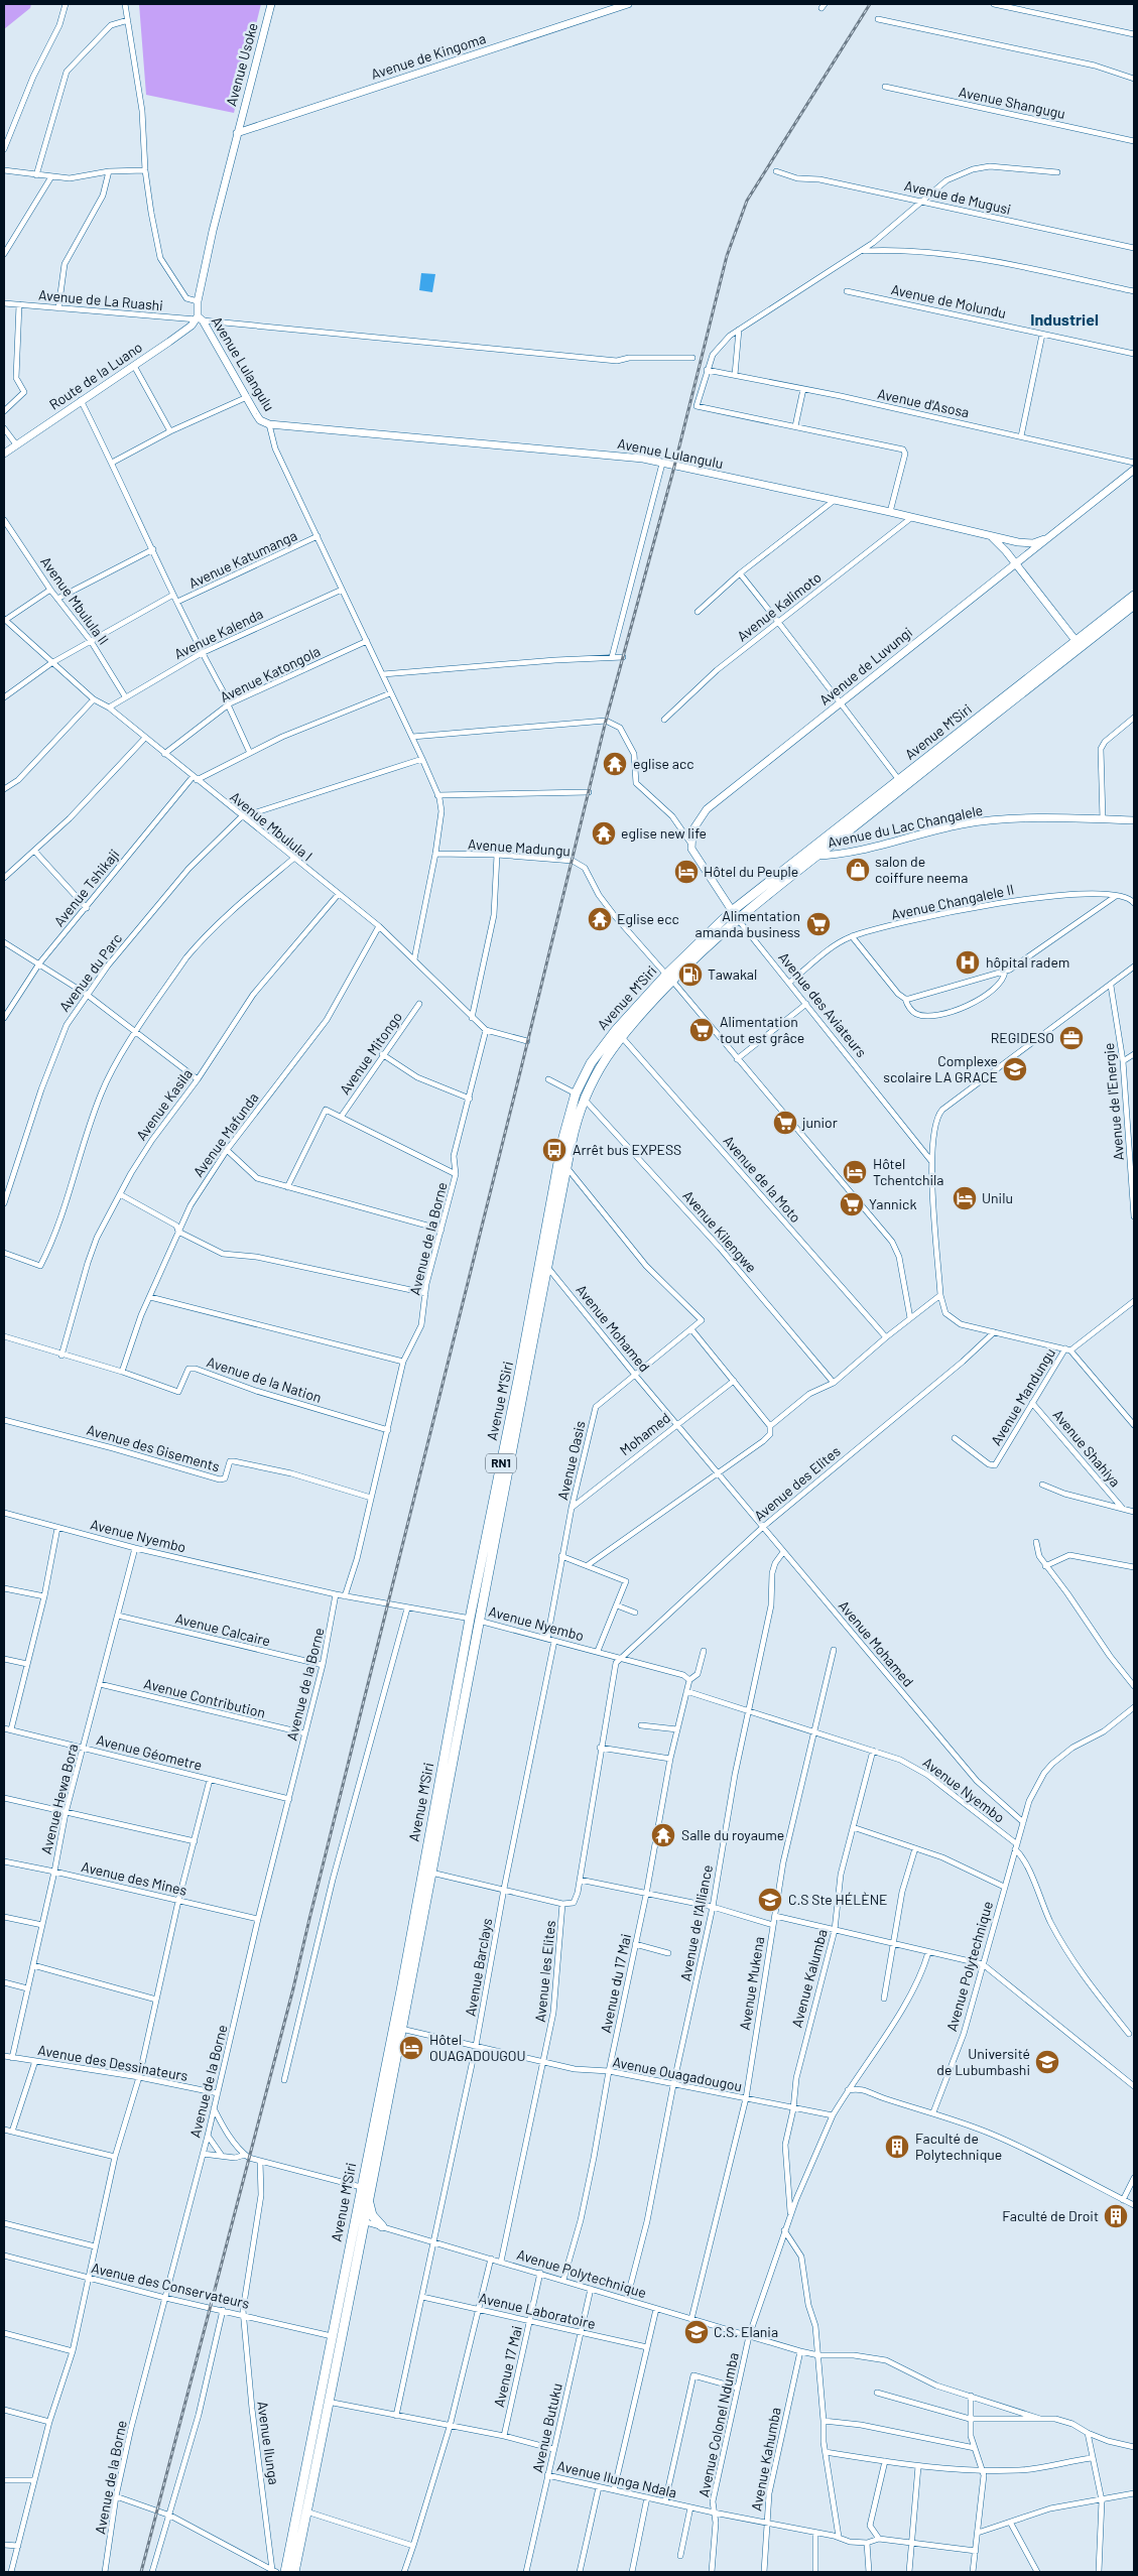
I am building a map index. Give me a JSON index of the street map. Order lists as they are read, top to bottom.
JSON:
{
  "streets": {
    "highway": ["Avenue M'Siri", "RN1"],
    "street": [
      "Avenue de Kingoma",
      "Avenue Usoke",
      "Avenue Shangugu",
      "Avenue de Mugusi",
      "Avenue de La Ruashi",
      "Avenue de Molundu",
      "Avenue Lulangulu",
      "Route de la Luano",
      "Avenue d'Asosa",
      "Avenue Katumanga",
      "Avenue Mbulula II",
      "Avenue Kalimoto",
      "Avenue Kalenda",
      "Avenue de Luvungi",
      "Avenue Katongola",
      "Avenue Mbulula I",
      "Avenue du Lac Changalele",
      "Avenue Madungu",
      "Avenue Tshikaji",
      "Avenue Changalele II",
      "Avenue du Parc",
      "Avenue des Aviateurs",
      "Avenue Mitongo",
      "Avenue de l'Energie",
      "Avenue Kasila",
      "Avenue Mafunda",
      "Avenue de la Moto",
      "Avenue Kilengwe",
      "Avenue de la Borne",
      "Avenue Mohamed",
      "Avenue de la Nation",
      "Avenue Mandungu",
      "Mohamed",
      "Avenue des Gisements",
      "Avenue Shahiya",
      "Avenue Oasis",
      "Avenue des Elites",
      "Avenue Nyembo",
      "Avenue Calcaire",
      "Avenue Contribution",
      "Avenue Géometre",
      "Avenue Hewa Bora",
      "Avenue des Mines",
      "Avenue de l'Alliance",
      "Avenue Polytechnique",
      "Avenue Barclays",
      "Avenue les Elites",
      "Avenue Kalumba",
      "Avenue du 17 Mai",
      "Avenue Mukena",
      "Avenue des Dessinateurs",
      "Avenue Ouagadougou",
      "Avenue des Conservateurs",
      "Avenue Laboratoire",
      "Avenue 17 Mai",
      "Avenue Colonel Ndumba",
      "Avenue Butuku",
      "Avenue Ilunga",
      "Avenue Kahumba",
      "Avenue Ilunga Ndala"
    ]
  },
  "crossings": [
    ["Avenue de Kingoma", "Avenue Usoke"],
    ["Avenue Usoke", "Avenue de La Ruashi"],
    ["Avenue Usoke", "Avenue Lulangulu"],
    ["Avenue Usoke", "Route de la Luano"],
    ["Avenue de La Ruashi", "Avenue Lulangulu"],
    ["Avenue de La Ruashi", "Route de la Luano"],
    ["Avenue Lulangulu", "Route de la Luano"],
    ["Avenue Lulangulu", "Avenue Kalimoto"],
    ["Avenue Lulangulu", "Avenue de Luvungi"],
    ["Avenue Katumanga", "Avenue Mbulula II"],
    ["Avenue Katumanga", "Avenue Mbulula I"],
    ["Avenue Mbulula II", "Avenue Kalenda"],
    ["Avenue Kalenda", "Avenue Mbulula I"],
    ["Avenue Katongola", "Avenue Mbulula I"],
    ["Avenue M'Siri", "Avenue du Lac Changalele"],
    ["Avenue M'Siri", "Avenue Madungu"],
    ["Avenue M'Siri", "Avenue des Aviateurs"],
    ["Avenue M'Siri", "Avenue de la Moto"],
    ["Avenue M'Siri", "Avenue Kilengwe"],
    ["Avenue M'Siri", "Avenue Mohamed"],
    ["Avenue M'Siri", "Avenue Nyembo"],
    ["Avenue M'Siri", "Avenue Polytechnique"],
    ["Avenue M'Siri", "Avenue les Elites"],
    ["Avenue M'Siri", "Avenue Ouagadougou"],
    ["Avenue M'Siri", "Avenue des Conservateurs"],
    ["Avenue M'Siri", "Avenue Ilunga Ndala"],
    ["Avenue Mbulula I", "Avenue Tshikaji"],
    ["Avenue Mbulula I", "Avenue du Parc"],
    ["Avenue Mbulula I", "Avenue Kasila"],
    ["Avenue Mbulula I", "Avenue Mafunda"],
    ["Avenue Mbulula I", "Avenue de la Borne"],
    ["Avenue Changalele II", "Avenue des Aviateurs"],
    ["Avenue Kasila", "Avenue de la Nation"],
    ["Avenue Mafunda", "Avenue de la Nation"],
    ["Avenue de la Borne", "Avenue de la Nation"],
    ["Avenue de la Borne", "Avenue des Gisements"],
    ["Avenue de la Borne", "Avenue Nyembo"],
    ["Avenue de la Borne", "Avenue Calcaire"],
    ["Avenue de la Borne", "Avenue Contribution"],
    ["Avenue de la Borne", "Avenue Géometre"],
    ["Avenue de la Borne", "Avenue des Mines"],
    ["Avenue de la Borne", "Avenue des Dessinateurs"],
    ["Avenue de la Borne", "Avenue des Conservateurs"],
    ["Avenue Mohamed", "Mohamed"],
    ["Avenue Mohamed", "Avenue Oasis"],
    ["Avenue Mohamed", "Avenue des Elites"],
    ["Avenue Mohamed", "Avenue de l'Alliance"],
    ["Avenue Mohamed", "Avenue Polytechnique"],
    ["Avenue Mandungu", "Avenue Shahiya"],
    ["Mohamed", "Avenue Oasis"],
    ["Avenue Oasis", "Avenue Nyembo"],
    ["Avenue des Elites", "Avenue Nyembo"],
    ["Avenue Nyembo", "Avenue Hewa Bora"],
    ["Avenue Nyembo", "Avenue de l'Alliance"],
    ["Avenue Nyembo", "Avenue Polytechnique"],
    ["Avenue Nyembo", "Avenue Barclays"],
    ["Avenue Nyembo", "Avenue Kalumba"],
    ["Avenue Nyembo", "Avenue du 17 Mai"],
    ["Avenue Nyembo", "Avenue Mukena"],
    ["Avenue Calcaire", "Avenue Hewa Bora"],
    ["Avenue Contribution", "Avenue Hewa Bora"],
    ["Avenue Géometre", "Avenue Hewa Bora"],
    ["Avenue Hewa Bora", "Avenue des Mines"],
    ["Avenue Hewa Bora", "Avenue des Dessinateurs"],
    ["Avenue de l'Alliance", "Avenue Polytechnique"],
    ["Avenue de l'Alliance", "Avenue Ouagadougou"],
    ["Avenue Polytechnique", "Avenue Barclays"],
    ["Avenue Polytechnique", "Avenue les Elites"],
    ["Avenue Polytechnique", "Avenue du 17 Mai"],
    ["Avenue Polytechnique", "Avenue Mukena"],
    ["Avenue Polytechnique", "Avenue 17 Mai"],
    ["Avenue Polytechnique", "Avenue Colonel Ndumba"],
    ["Avenue Polytechnique", "Avenue Butuku"],
    ["Avenue Polytechnique", "Avenue Kahumba"],
    ["Avenue Barclays", "Avenue les Elites"],
    ["Avenue Barclays", "Avenue Ouagadougou"],
    ["Avenue Barclays", "Avenue Laboratoire"],
    ["Avenue Barclays", "Avenue Ilunga Ndala"],
    ["Avenue les Elites", "Avenue Ouagadougou"],
    ["Avenue Kalumba", "Avenue Ouagadougou"],
    ["Avenue Kalumba", "Avenue Colonel Ndumba"],
    ["Avenue du 17 Mai", "Avenue Ouagadougou"],
    ["Avenue Mukena", "Avenue Ouagadougou"],
    ["Avenue Ouagadougou", "Avenue Colonel Ndumba"],
    ["Avenue des Conservateurs", "Avenue Ilunga"],
    ["Avenue Laboratoire", "Avenue 17 Mai"],
    ["Avenue Laboratoire", "Avenue Butuku"],
    ["Avenue 17 Mai", "Avenue Ilunga Ndala"],
    ["Avenue Colonel Ndumba", "Avenue Ilunga Ndala"],
    ["Avenue Butuku", "Avenue Ilunga Ndala"],
    ["Avenue Kahumba", "Avenue Ilunga Ndala"]
  ],
  "districts": ["Industriel"],
  "places": {
    "temple": [
      "eglise acc",
      "eglise new life",
      "Eglise ecc",
      "Salle du royaume"
    ],
    "shop": ["salon de coiffure neema"],
    "hotel": [
      "Hôtel du Peuple",
      "Hôtel Tchentchila",
      "Unilu",
      "Hôtel OUAGADOUGOU"
    ],
    "supermarket": [
      "Alimentation amanda business",
      "Alimentation tout est grâce",
      "junior",
      "Yannick"
    ],
    "hospital": ["hôpital radem"],
    "fuel station": ["Tawakal"],
    "office": ["REGIDESO"],
    "school or university": [
      "Complexe scolaire LA GRACE",
      "C.S Ste HÉLÈNE",
      "Université de Lubumbashi",
      "C.S. Elania"
    ],
    "bus stop": ["Arrêt bus EXPESS"],
    "building": ["Faculté de Polytechnique", "Faculté de Droit"]
  }
}
